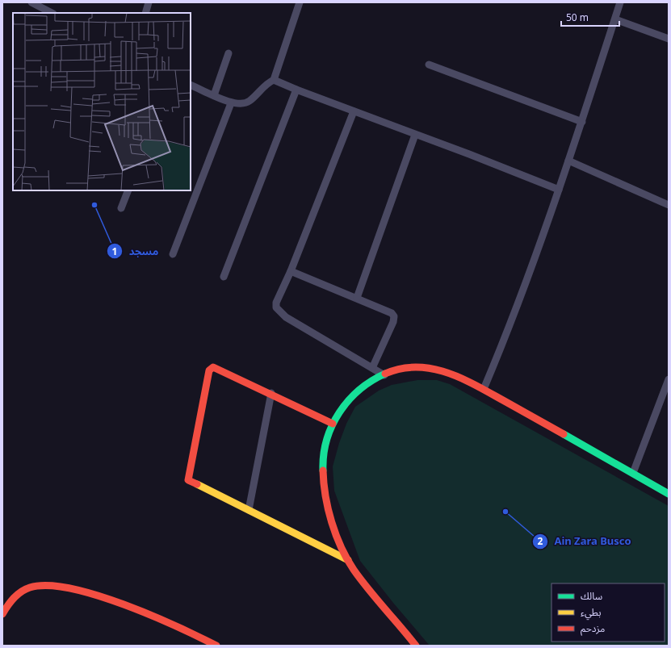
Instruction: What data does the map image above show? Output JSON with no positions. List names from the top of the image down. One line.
{"places":["مسجد","Ain Zara Busco"],"legend":["سالك","بطيء","مزدحم"],"scale_bar":"50 m"}
